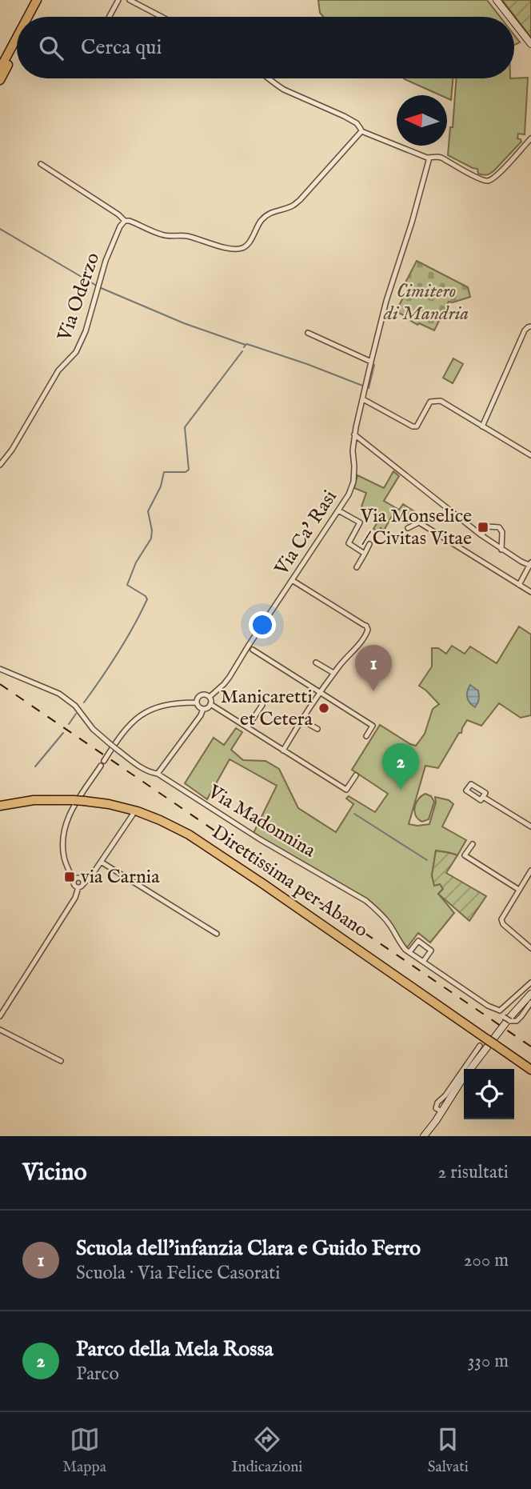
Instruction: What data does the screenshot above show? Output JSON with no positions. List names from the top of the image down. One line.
{"streets":{"highway":["Direttissima per Abano"],"street":["Via Oderzo","Via Ca' Rasi","Via Madonnina"]},"parks":["Cimitero di Mandria"],"places":{"transit":["Via Monselice / Civitas Vitae","via Carnia"],"other":["Manicaretti et Cetera"]},"north":"left","page":{"search":"Cerca qui","pins":["1","2"],"heading":["Vicino","2 risultati"],"list":[{"mark":"1","name":"Scuola dell'infanzia Clara e Guido Ferro","note":"Scuola · Via Felice Casorati","value":"200 m"},{"mark":"2","name":"Parco della Mela Rossa","note":"Parco","value":"330 m"}],"nav":["Mappa","Indicazioni","Salvati"]}}
